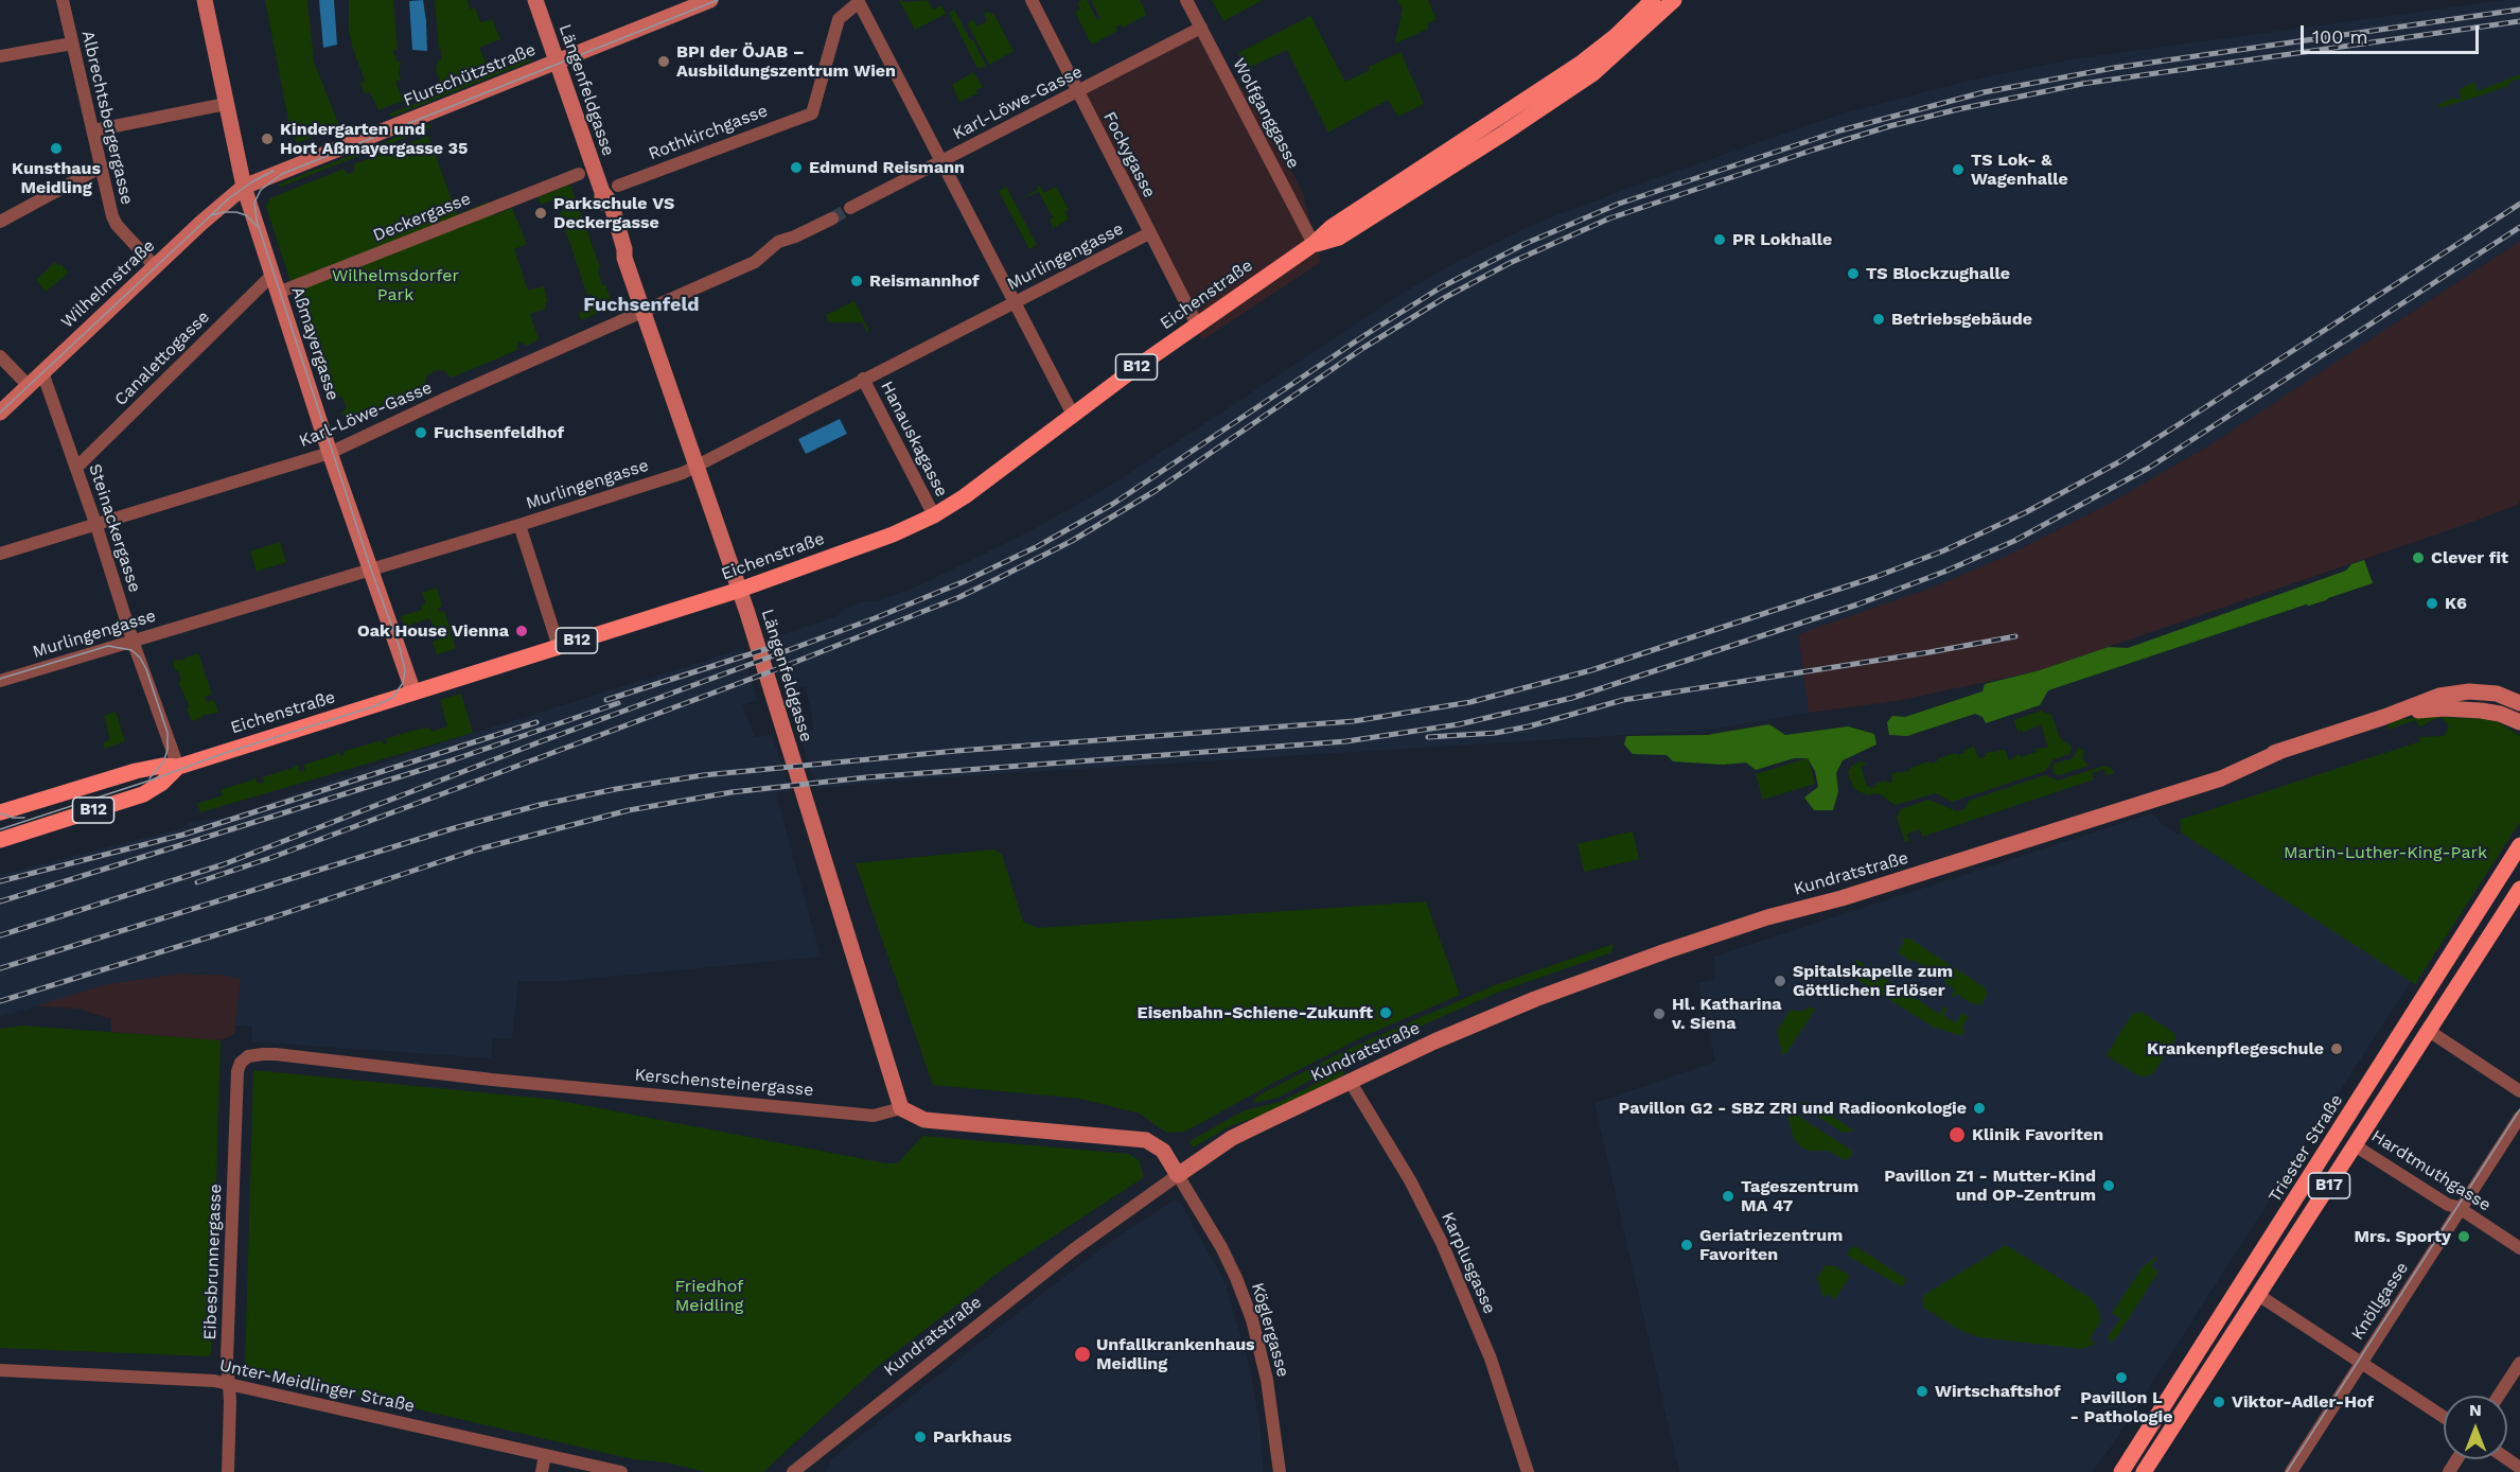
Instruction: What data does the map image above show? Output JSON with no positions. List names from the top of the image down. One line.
{"streets":{"main road":["Eichenstraße","B12","Triester Straße","B17"],"street":["Flurschützstraße","Längenfeldgasse","Karl-Löwe-Gasse","Wolfganggasse","Albrechtsbergergasse","Rothkirchgasse","Fockygasse","Deckergasse","Murlingengasse","Wilhelmstraße","Aßmayergasse","Canalettogasse","Hanauskagasse","Steinackergasse","Kundratstraße","Kerschensteinergasse","Hardtmuthgasse","Eibesbrunnergasse","Karplusgasse","Knöllgasse","Köglergasse","Unter-Meidlinger Straße"]},"crossings":[["Flurschützstraße","Längenfeldgasse"],["Flurschützstraße","Wilhelmstraße"],["Flurschützstraße","Aßmayergasse"],["Längenfeldgasse","Karl-Löwe-Gasse"],["Längenfeldgasse","Murlingengasse"],["Längenfeldgasse","Eichenstraße"],["Längenfeldgasse","Kerschensteinergasse"],["Karl-Löwe-Gasse","Wolfganggasse"],["Karl-Löwe-Gasse","Fockygasse"],["Karl-Löwe-Gasse","Aßmayergasse"],["Karl-Löwe-Gasse","Steinackergasse"],["Wolfganggasse","Eichenstraße"],["Albrechtsbergergasse","Wilhelmstraße"],["Fockygasse","Murlingengasse"],["Fockygasse","Eichenstraße"],["Deckergasse","Aßmayergasse"],["Murlingengasse","Aßmayergasse"],["Murlingengasse","Hanauskagasse"],["Murlingengasse","Steinackergasse"],["Wilhelmstraße","Aßmayergasse"],["Wilhelmstraße","Steinackergasse"],["Eichenstraße","Aßmayergasse"],["Eichenstraße","Hanauskagasse"],["Eichenstraße","Steinackergasse"],["Aßmayergasse","Canalettogasse"],["Canalettogasse","Steinackergasse"],["Kundratstraße","Karplusgasse"],["Kundratstraße","Köglergasse"],["Kerschensteinergasse","Eibesbrunnergasse"],["Hardtmuthgasse","B17"],["Hardtmuthgasse","Knöllgasse"],["Eibesbrunnergasse","Unter-Meidlinger Straße"]],"districts":["Fuchsenfeld"],"parks":["Wilhelmsdorfer Park","Martin-Luther-King-Park","Friedhof Meidling"],"places":["BPI der ÖJAB – Ausbildungszentrum Wien","Kindergarten und Hort Aßmayergasse 35","Kunsthaus Meidling","Edmund Reismann","TS Lok- & Wagenhalle","Parkschule VS Deckergasse","PR Lokhalle","TS Blockzughalle","Reismannhof","Betriebsgebäude","Fuchsenfeldhof","Clever fit","K6","Oak House Vienna","Spitalskapelle zum Göttlichen Erlöser","Eisenbahn-Schiene-Zukunft","Hl. Katharina v. Siena","Krankenpflegeschule","Pavillon G2 - SBZ ZRI und Radioonkologie","Klinik Favoriten","Pavillon Z1 - Mutter-Kind und OP-Zentrum","Tageszentrum MA 47","Mrs. Sporty","Geriatriezentrum Favoriten","Unfallkrankenhaus Meidling","Pavillon L - Pathologie","Wirtschaftshof","Viktor-Adler-Hof","Parkhaus"],"scale_bar":"100 m","north":"top"}
